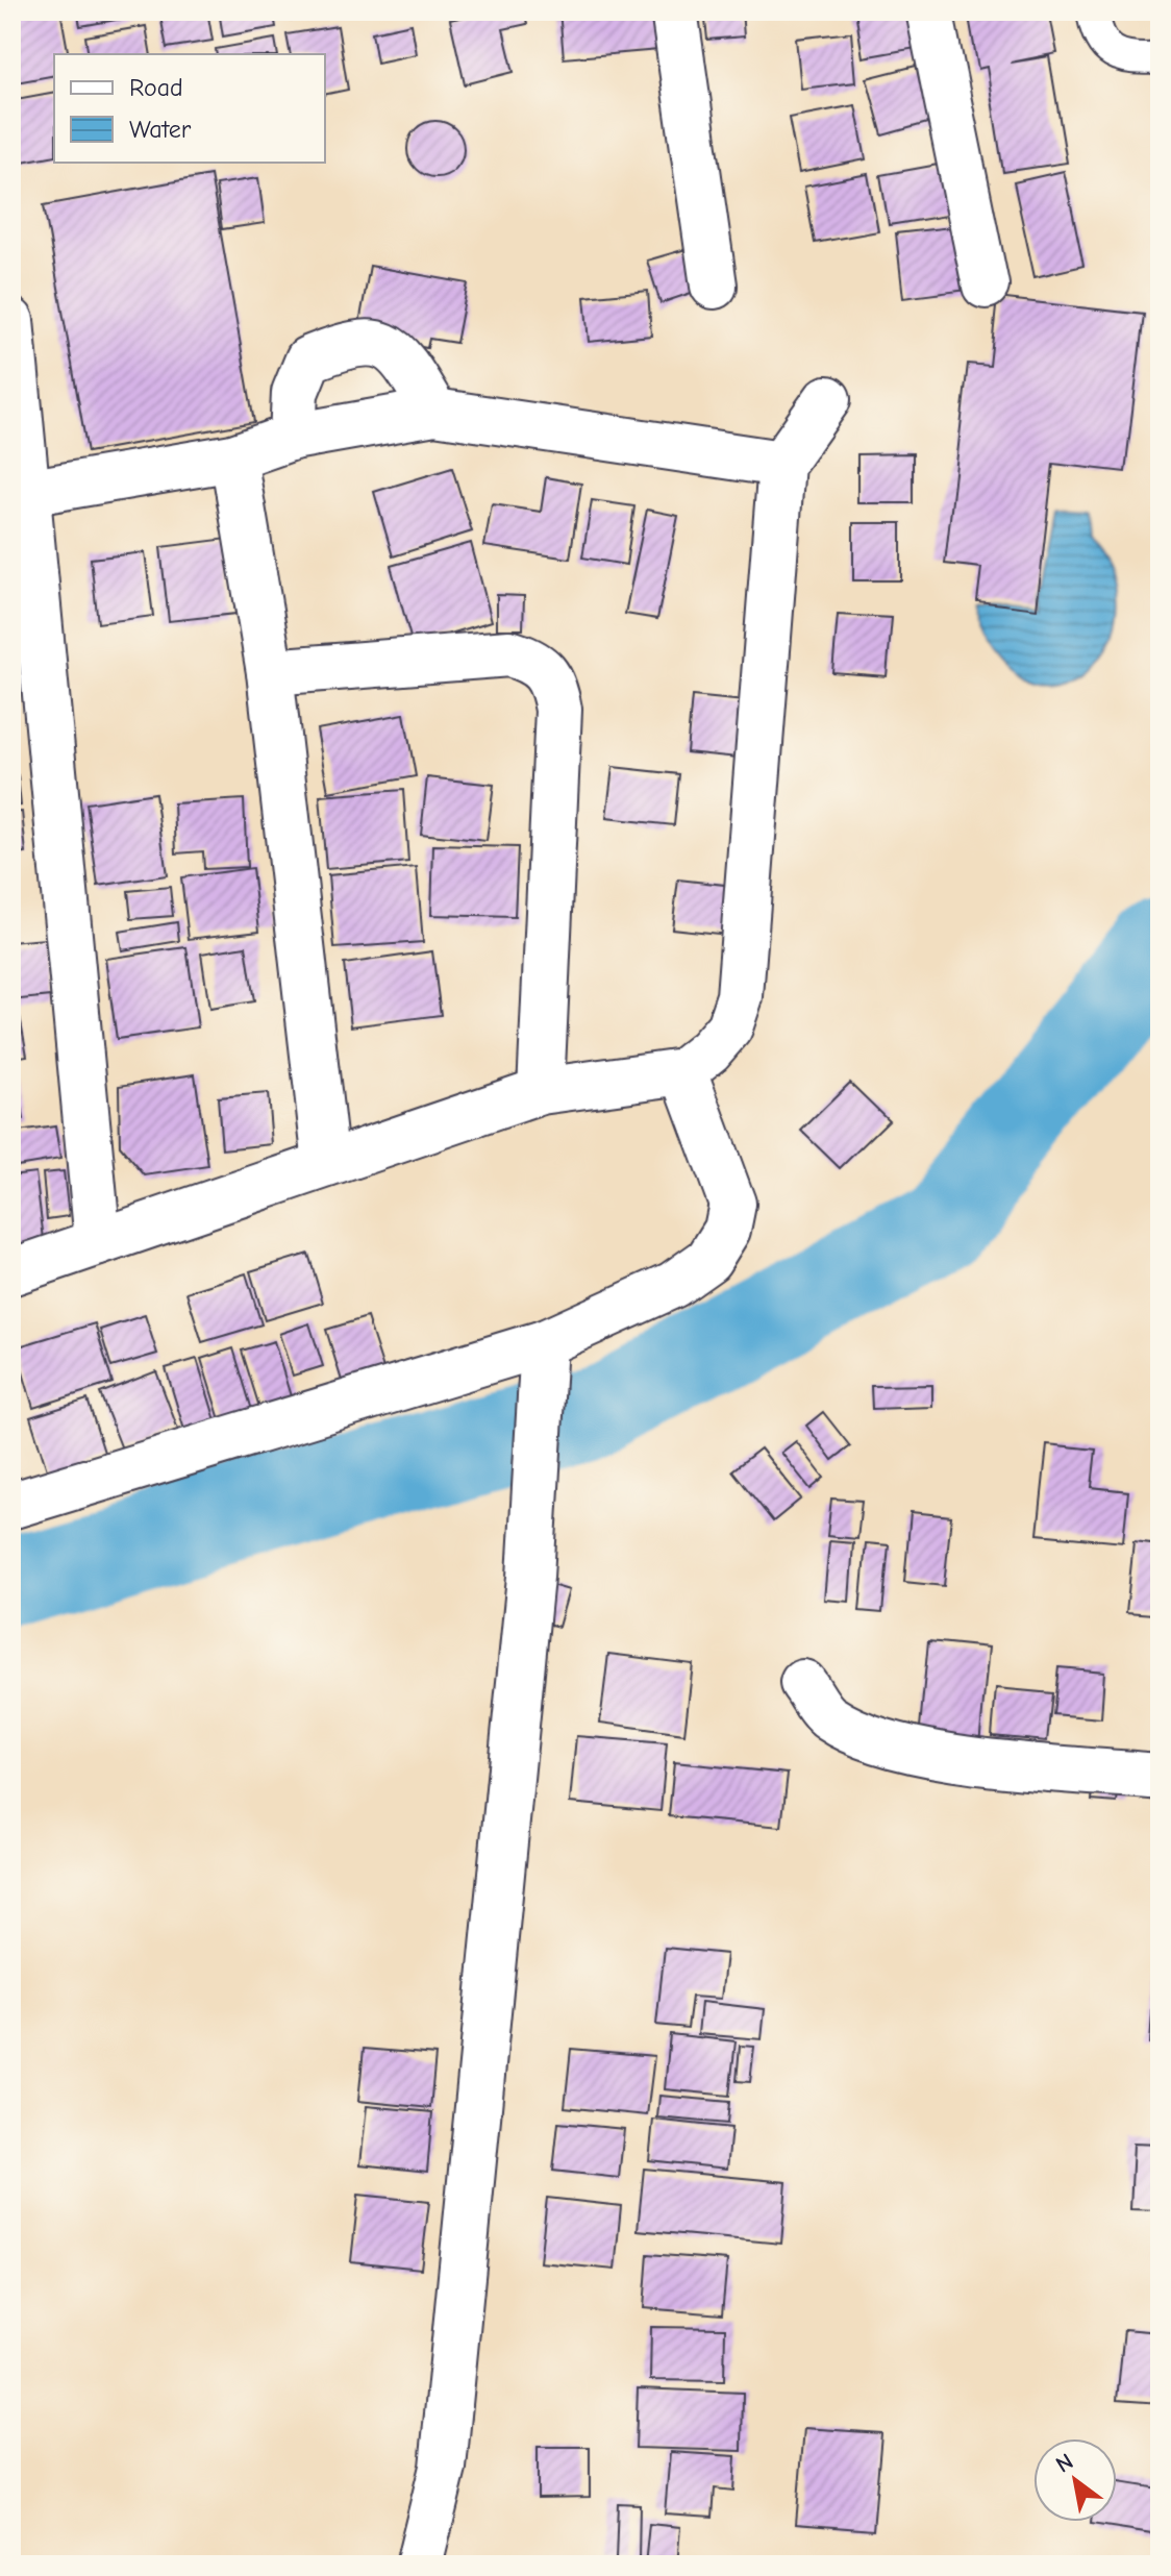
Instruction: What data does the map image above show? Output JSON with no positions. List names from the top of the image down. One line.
{"legend":["Road","Water"],"north":"top left"}
